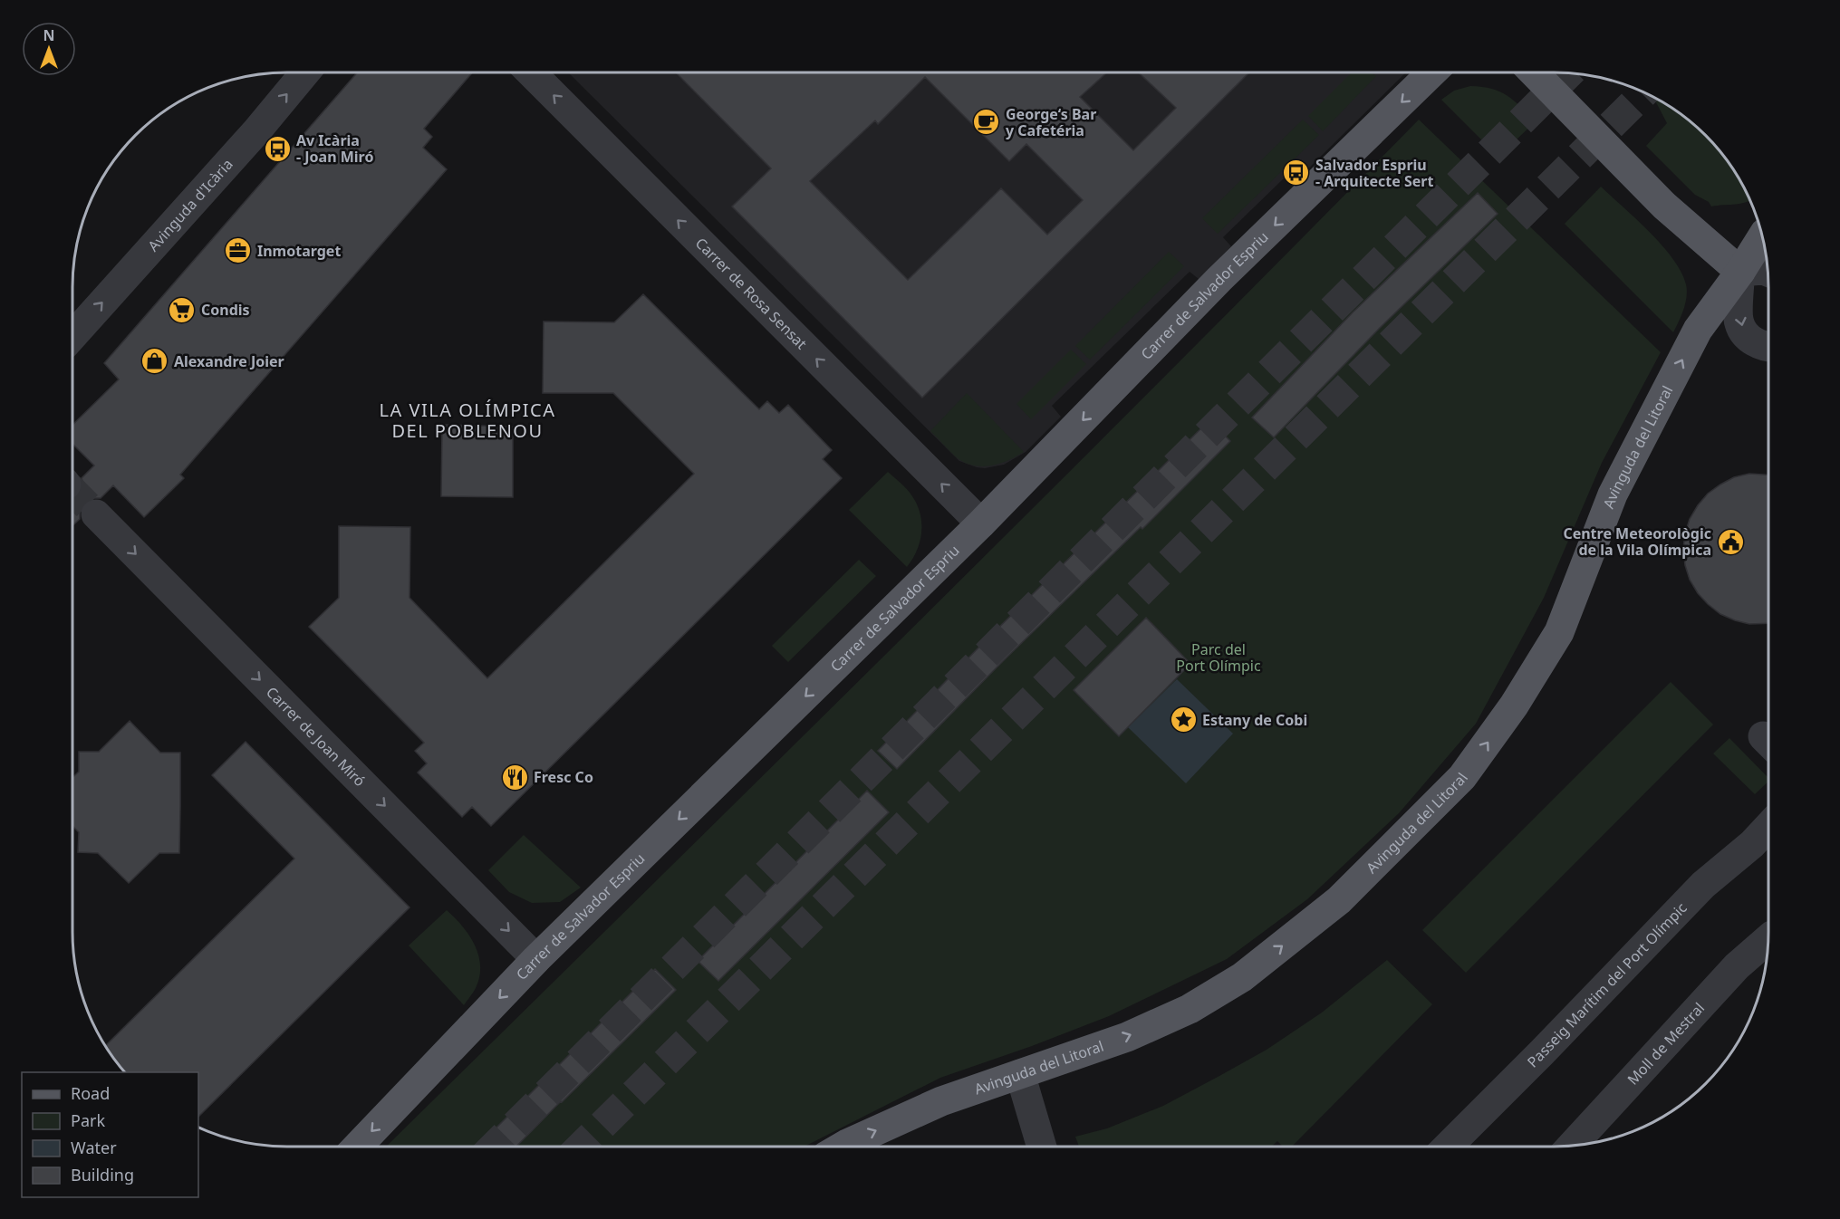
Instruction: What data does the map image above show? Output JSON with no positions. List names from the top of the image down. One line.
{"streets":{"main road":["Carrer de Salvador Espriu","Avinguda del Litoral"],"street":["Avinguda d'Icària","Carrer de Rosa Sensat","Carrer de Joan Miró","Passeig Marítim del Port Olímpic","Moll de Mestral"]},"crossings":[["Carrer de Rosa Sensat","Carrer de Salvador Espriu"],["Carrer de Salvador Espriu","Carrer de Joan Miró"]],"one_way":["Avinguda d'Icària","Carrer de Rosa Sensat","Carrer de Salvador Espriu","Avinguda del Litoral","Carrer de Joan Miró"],"districts":["LA VILA OLÍMPICA DEL POBLENOU"],"parks":["Parc del Port Olímpic"],"places":{"cafe":["George‘s Bar y Cafetéria"],"bus stop":["Av Icària - Joan Miró","Salvador Espriu - Arquitecte Sert"],"office":["Inmotarget"],"supermarket":["Condis"],"shop":["Alexandre Joier"],"public building":["Centre Meteorològic de la Vila Olímpica"],"place":["Estany de Cobi"],"restaurant":["Fresc Co"]},"legend":["Road","Park","Water","Building"],"north":"top"}
